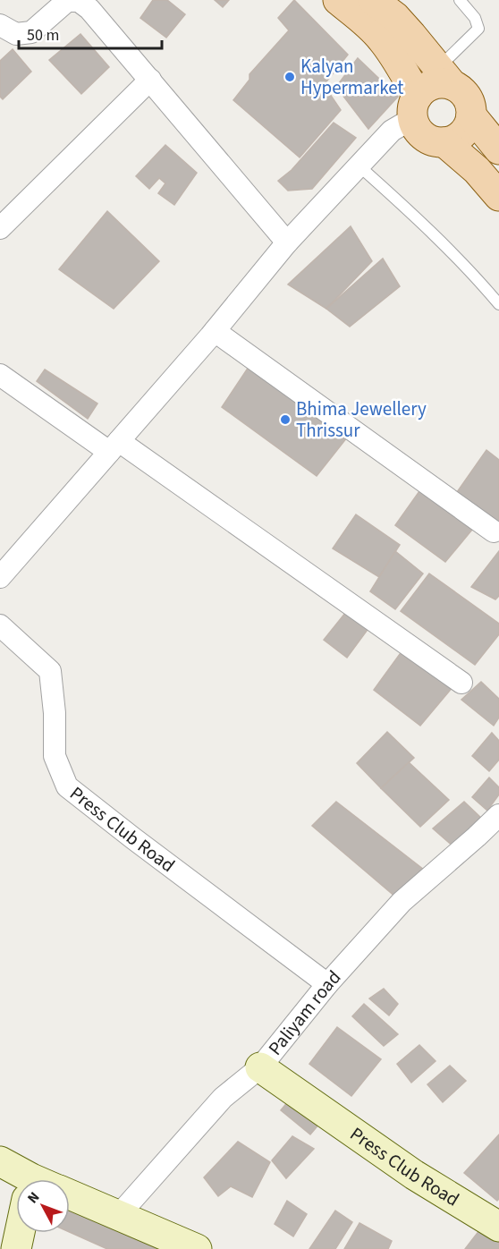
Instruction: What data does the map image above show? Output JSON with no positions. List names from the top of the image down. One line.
{"streets":{"street":["Press Club Road","Paliyam road"]},"crossings":[["Press Club Road","Paliyam road"]],"places":["Kalyan Hypermarket","Bhima Jewellery Thrissur"],"scale_bar":"50 m","north":"top left"}
